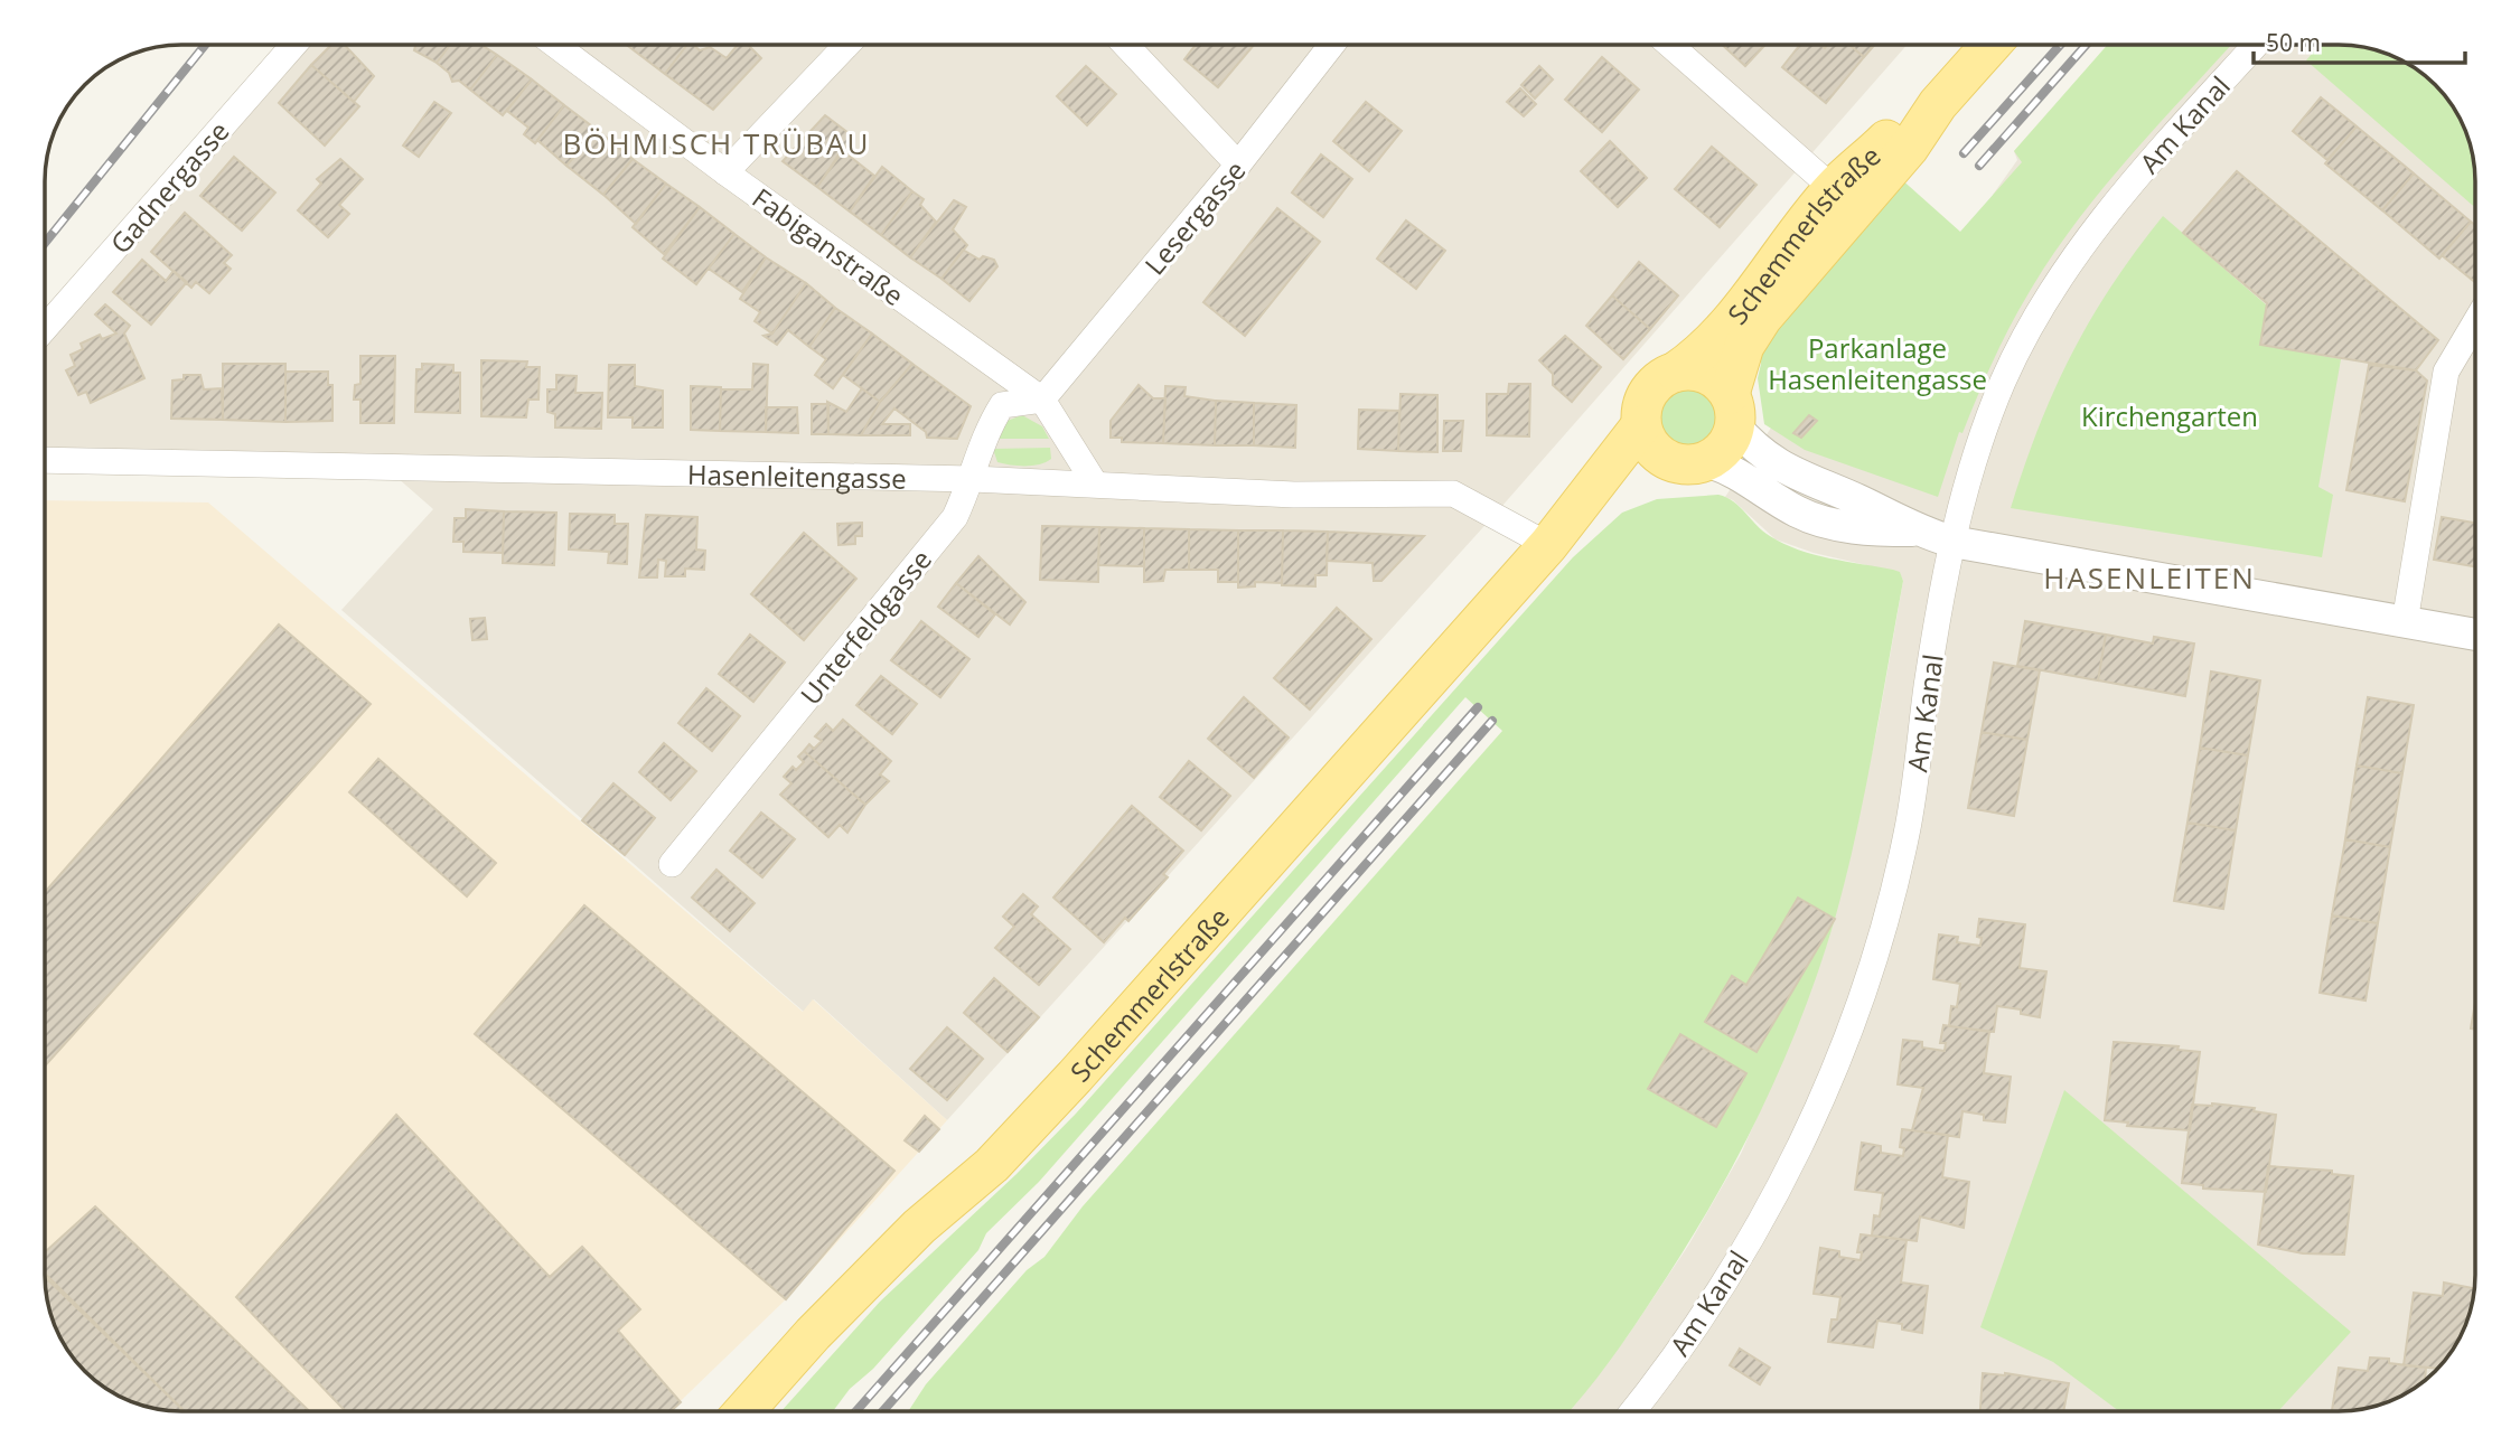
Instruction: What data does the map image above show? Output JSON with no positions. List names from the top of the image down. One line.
{"streets":{"main road":["Schemmerlstraße"],"street":["Am Kanal","Gadnergasse","Lesergasse","Fabiganstraße","Hasenleitengasse","Unterfeldgasse"]},"crossings":[["Lesergasse","Fabiganstraße"],["Lesergasse","Unterfeldgasse"],["Schemmerlstraße","Hasenleitengasse"],["Fabiganstraße","Hasenleitengasse"],["Fabiganstraße","Unterfeldgasse"],["Hasenleitengasse","Unterfeldgasse"]],"districts":["BÖHMISCH TRÜBAU","HASENLEITEN"],"parks":["Parkanlage Hasenleitengasse","Kirchengarten"],"scale_bar":"50 m"}
